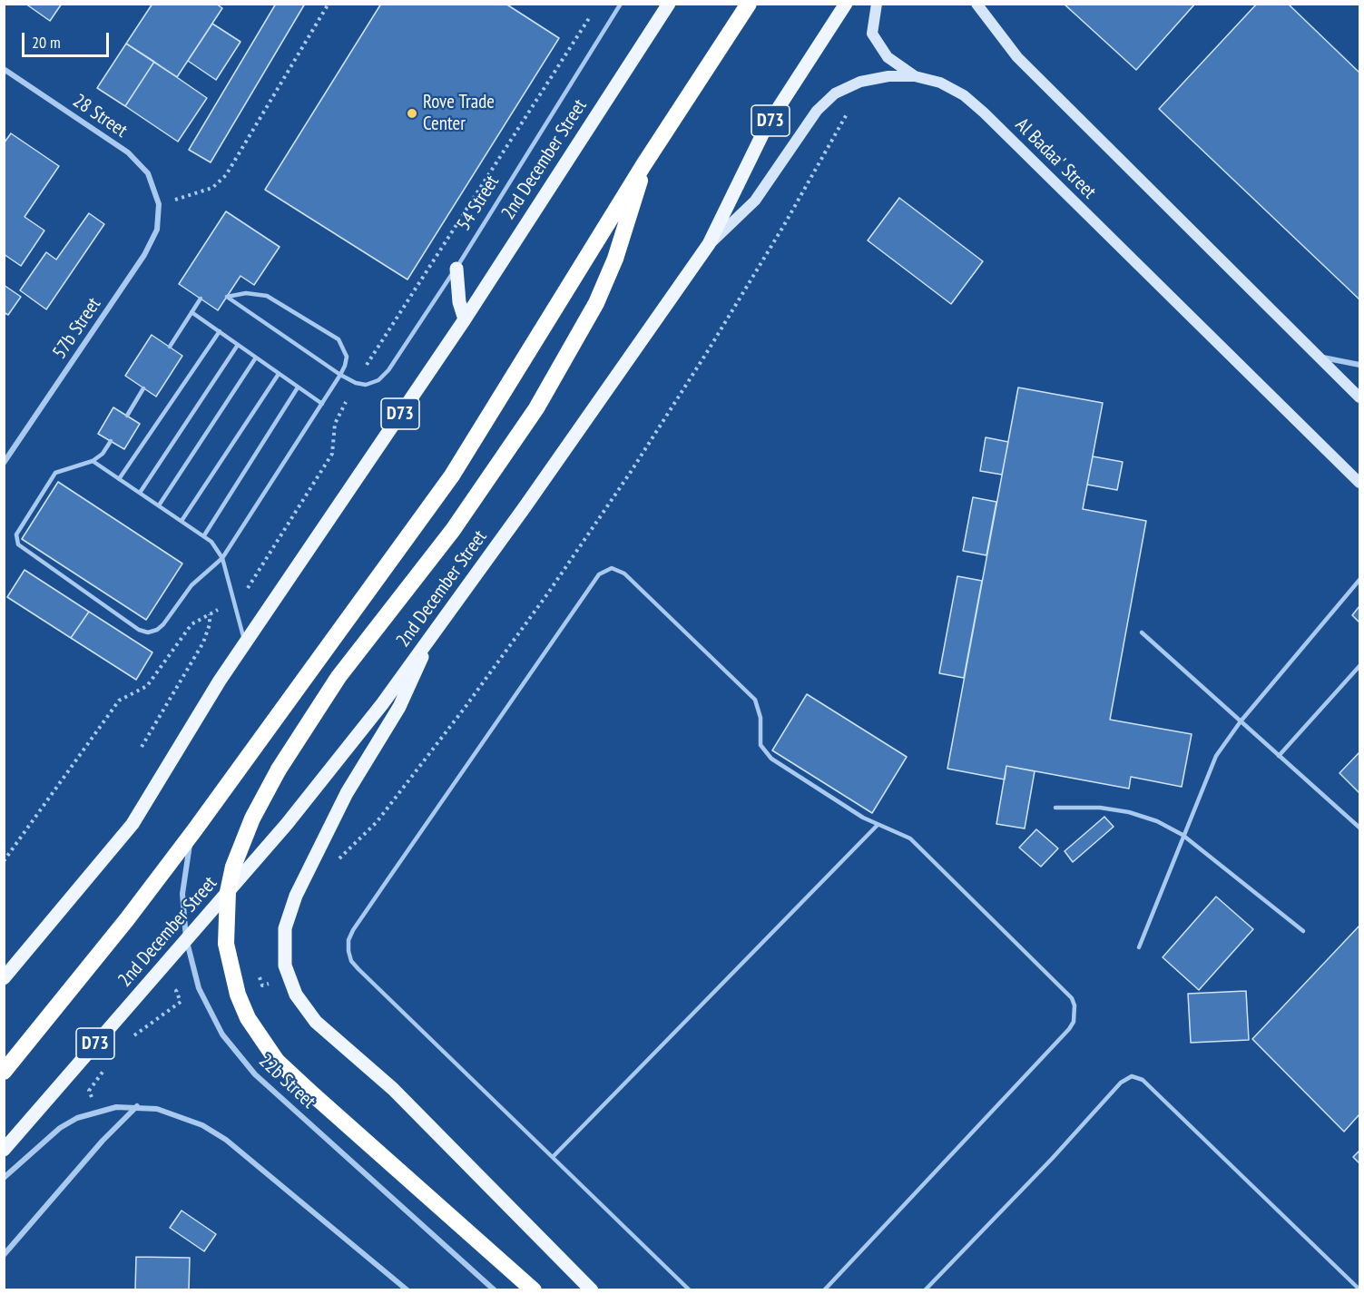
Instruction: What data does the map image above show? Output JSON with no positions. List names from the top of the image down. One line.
{"streets":{"main road":["D73","Al Badaa' Street","2nd December Street"],"street":["28 Street","57b Street","22b Street"],"lane":["54 Street"]},"crossings":[["28 Street","57b Street"],["Al Badaa' Street","2nd December Street"],["2nd December Street","22b Street"]],"places":["Rove Trade Center"],"scale_bar":"20 m"}
